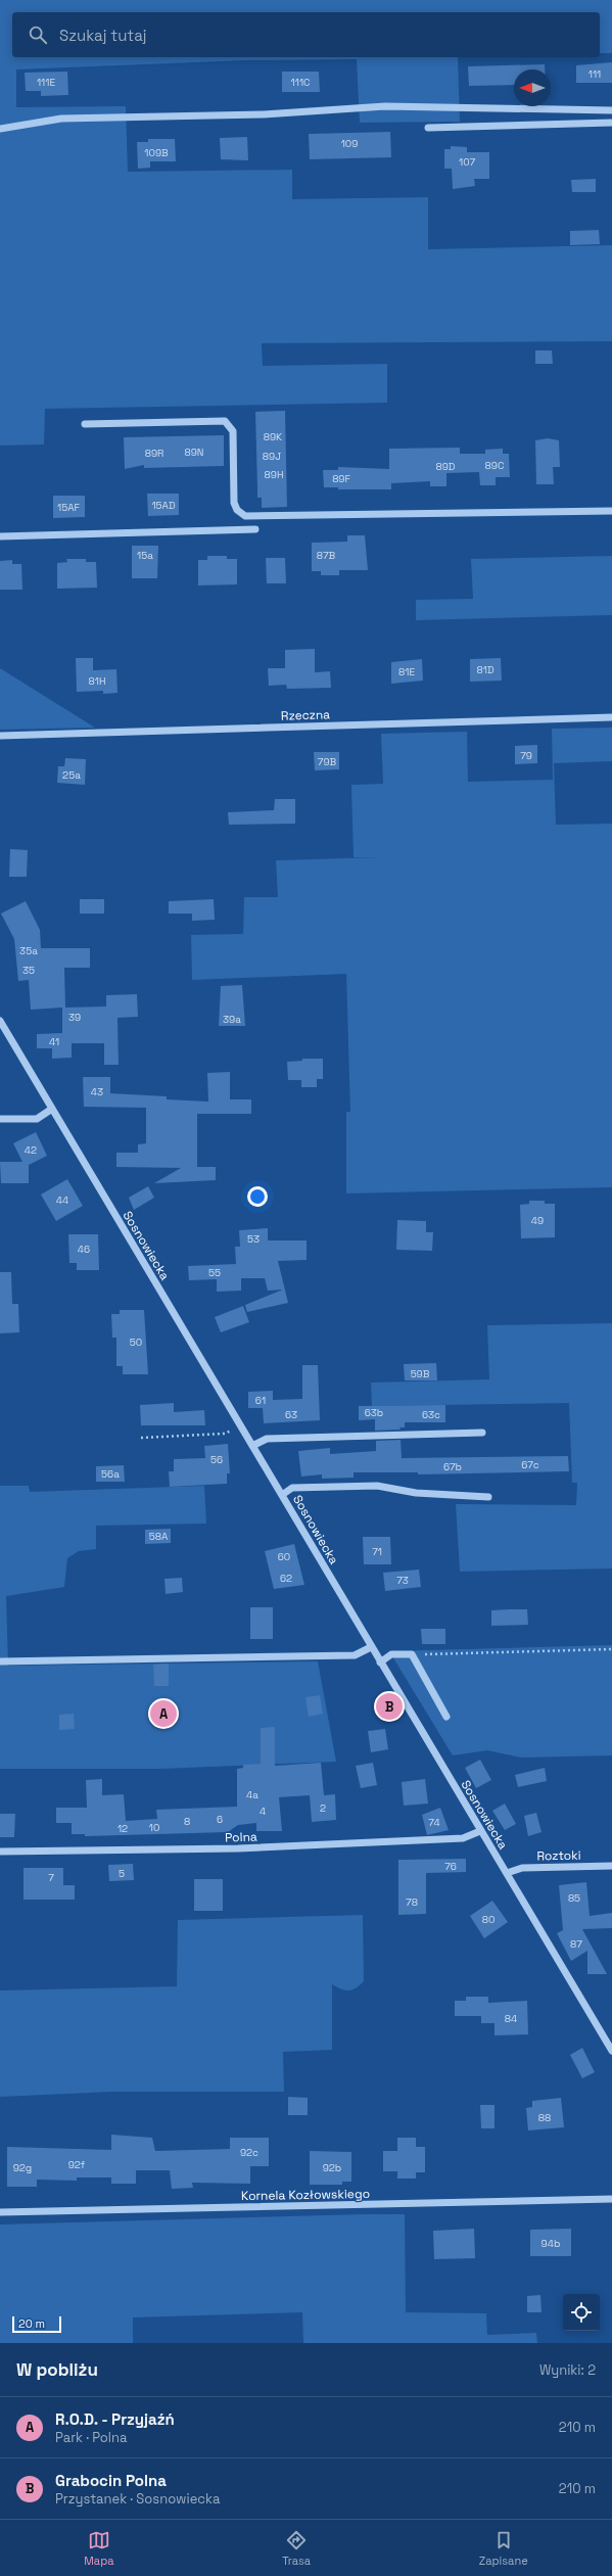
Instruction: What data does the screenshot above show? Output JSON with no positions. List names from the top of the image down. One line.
{"streets":{"street":["Rzeczna","Sosnowiecka","Polna","Roztoki","Kornela Kozłowskiego"]},"crossings":[["Sosnowiecka","Polna"],["Sosnowiecka","Roztoki"]],"house_numbers":["111","111E","111C","109","109B","107","89K","89N","89R","89J","89C","89D","89H","89F","15AD","15AF","15a","87B","81D","81E","81H","79","79B","25a","35a","35","39","39a","41","43","42","44","49","53","46","55","50","59B","61","63b","63","63c","56","67c","67b","56a","58A","71","60","62","73","4a","2","4","6","8","74","10","12","76","5","7","85","78","80","87","84","88","92c","92f","92g","92b","94b"],"scale_bar":"20 m","north":"left","page":{"search":"Szukaj tutaj","pins":["B","A"],"scale":"20 m","heading":["W pobliżu","Wyniki: 2"],"list":[{"mark":"A","name":"R.O.D. - Przyjaźń","note":"Park · Polna","value":"210 m"},{"mark":"B","name":"Grabocin Polna","note":"Przystanek · Sosnowiecka","value":"210 m"}],"nav":["Mapa","Trasa","Zapisane"]}}
